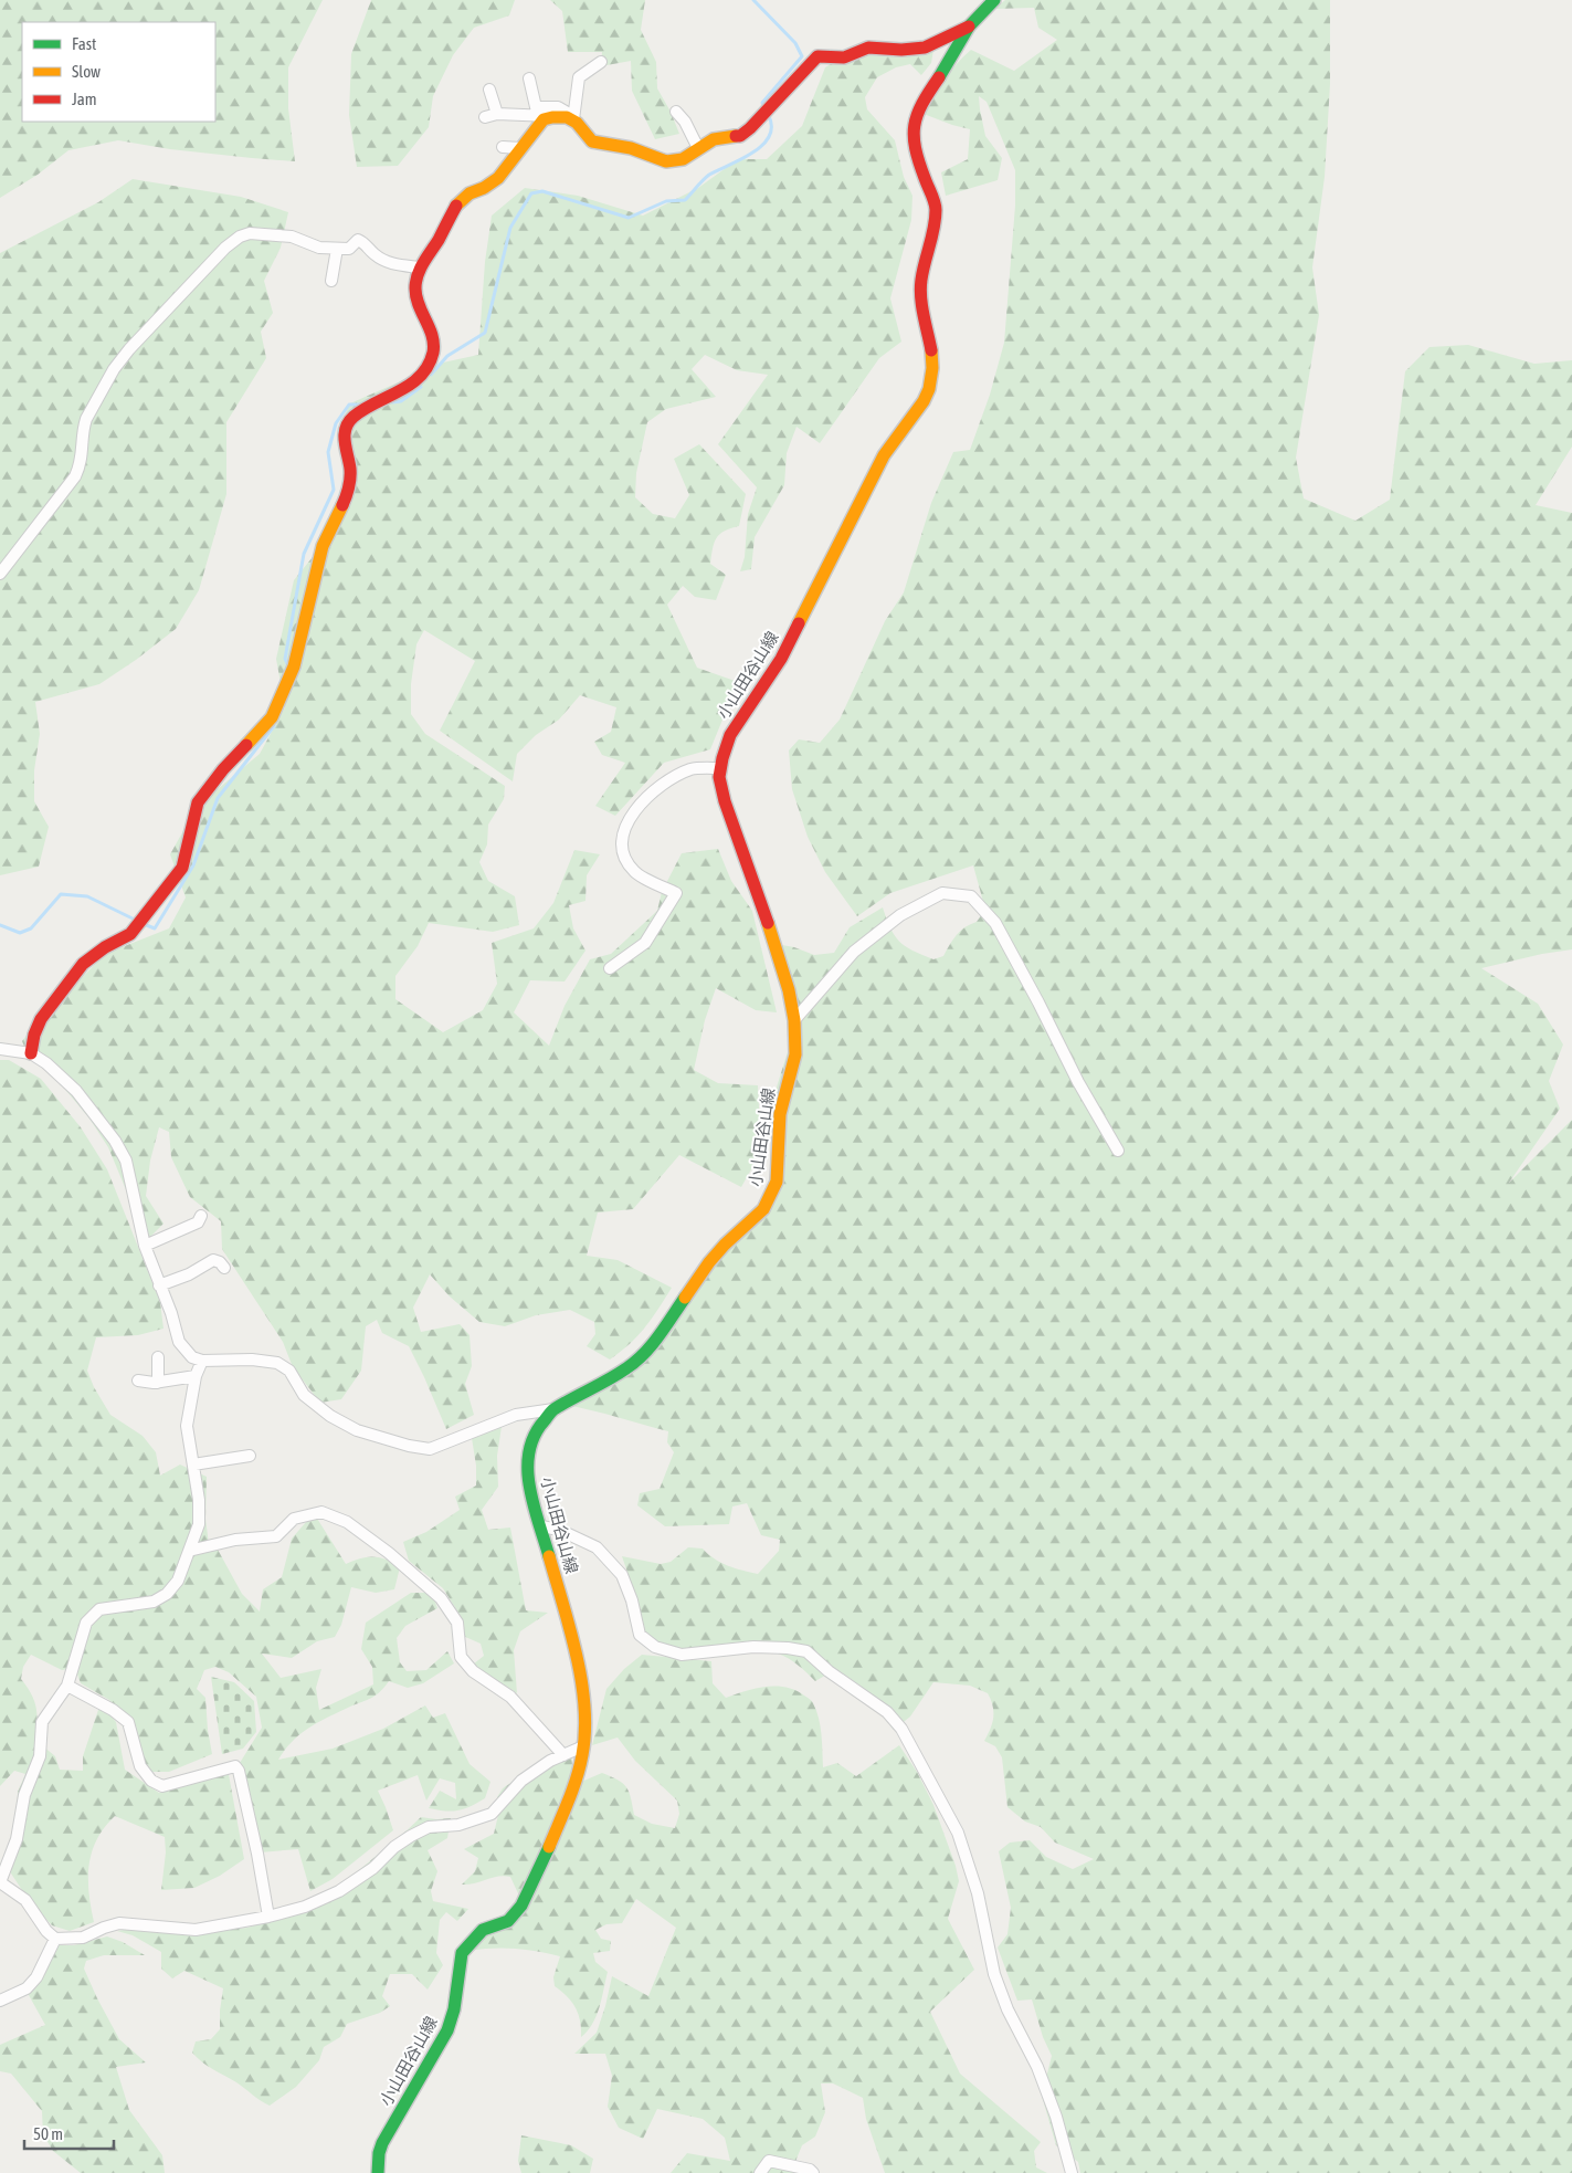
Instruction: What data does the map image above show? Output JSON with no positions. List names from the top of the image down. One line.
{"streets":{"main road":["小山田谷山線"]},"legend":["Fast","Slow","Jam"],"scale_bar":"50 m"}
